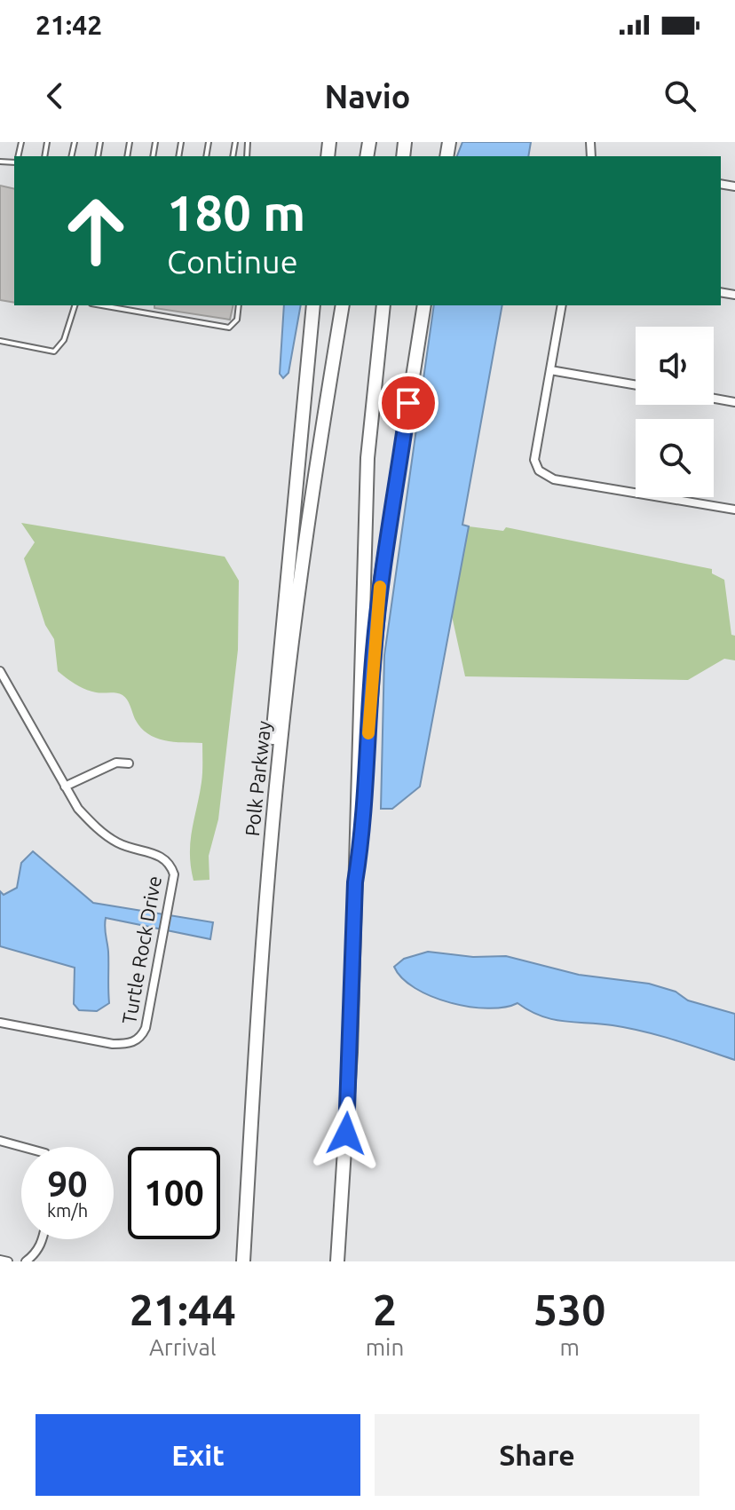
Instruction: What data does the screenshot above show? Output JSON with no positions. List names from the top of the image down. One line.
{"streets":{"highway":["Polk Parkway"],"street":["Turtle Rock Drive"]},"page":{"status":"21:42","header":"Navio","turn":["180 m","Continue"],"speed":"90 km/h","limit":"100","eta":["21:44","Arrival","2","min","530","m"],"buttons":["Exit","Share"]}}
